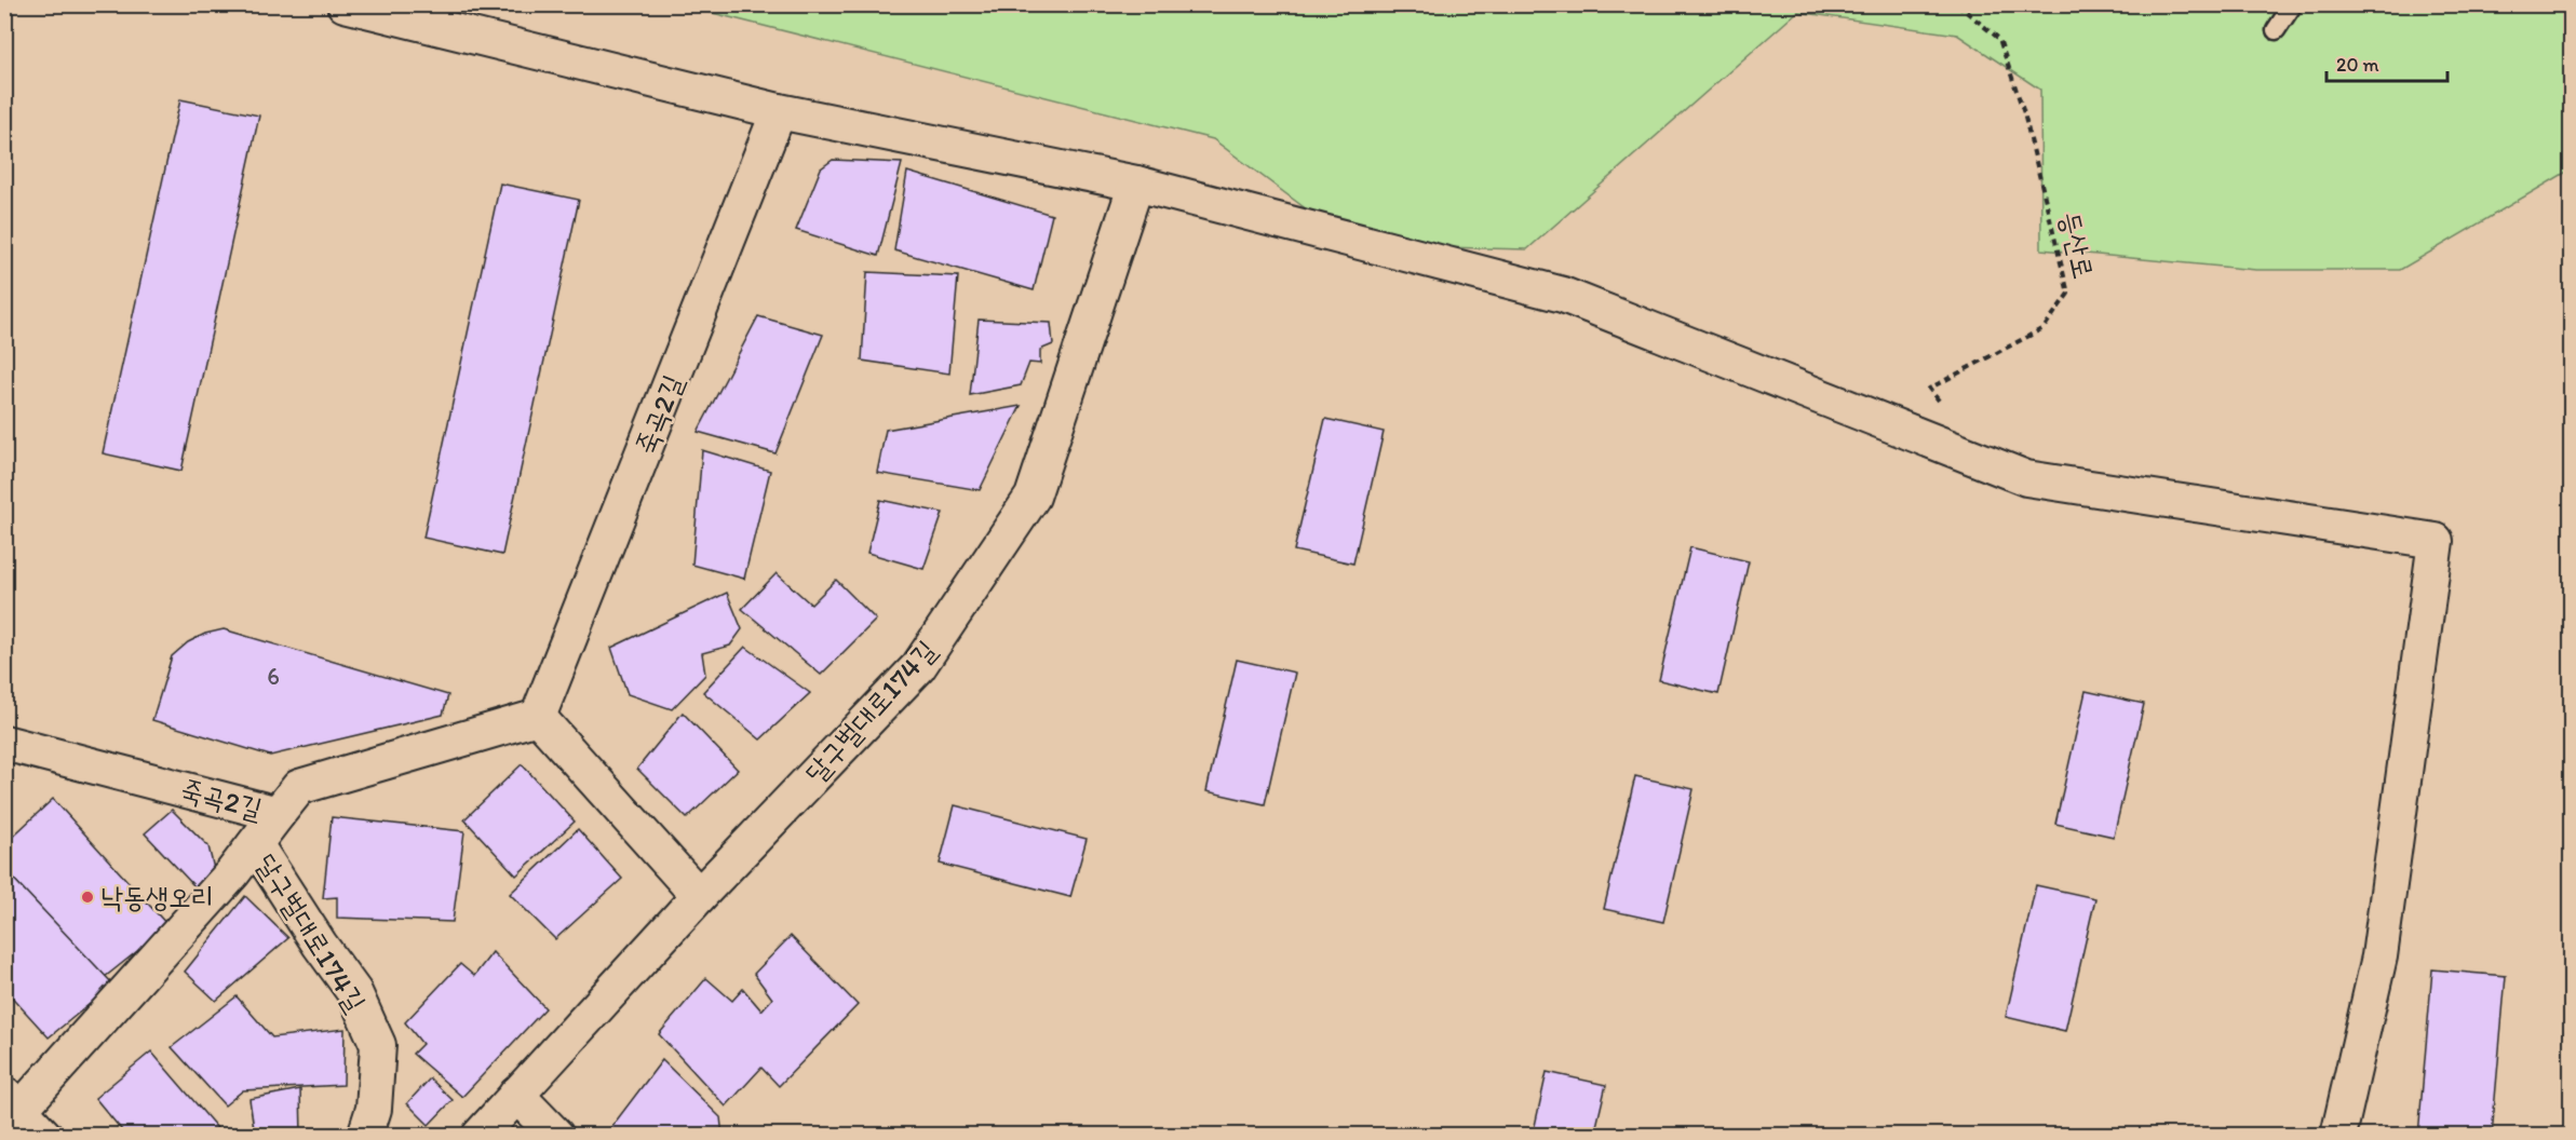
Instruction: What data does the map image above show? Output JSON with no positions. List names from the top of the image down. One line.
{"streets":{"street":["죽곡2길","달구벌대로174길"],"path":["등산로"]},"places":["낙동생오리"],"house_numbers":["6"],"scale_bar":"20 m"}
